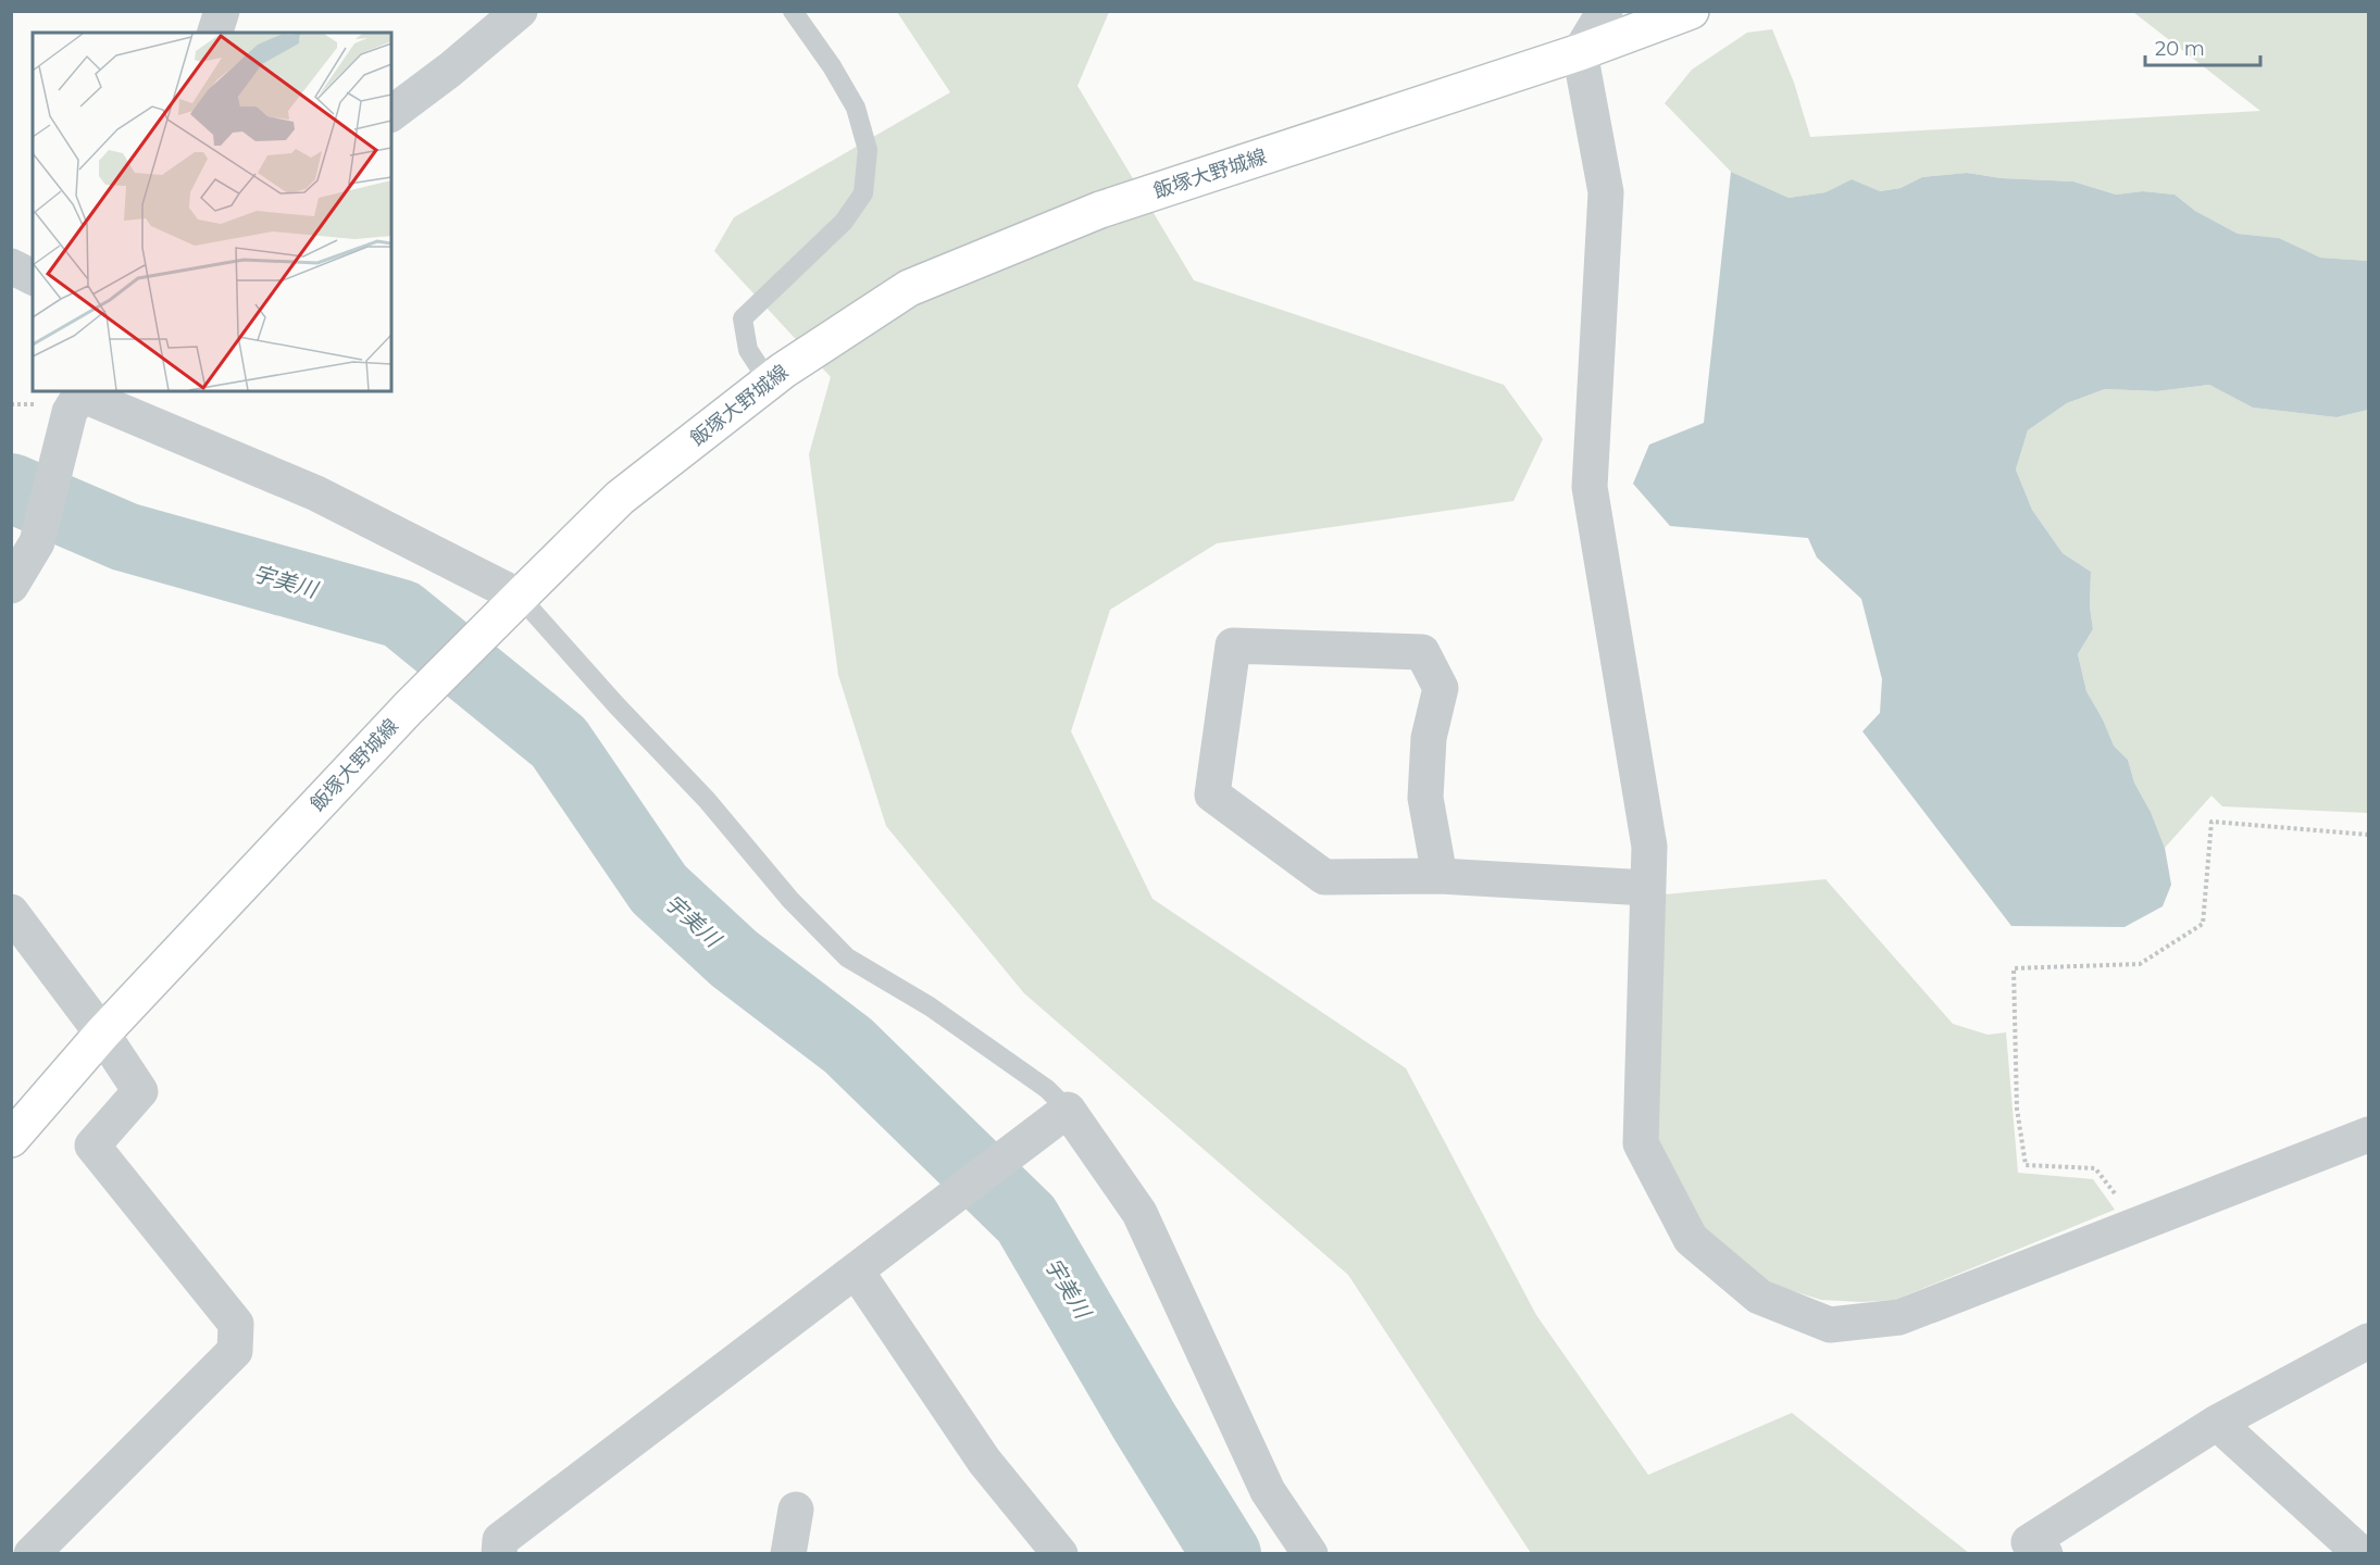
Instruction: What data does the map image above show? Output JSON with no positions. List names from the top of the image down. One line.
{"streets":{"main road":["飯塚大野城線"]},"water":["宇美川"],"scale_bar":"20 m"}
